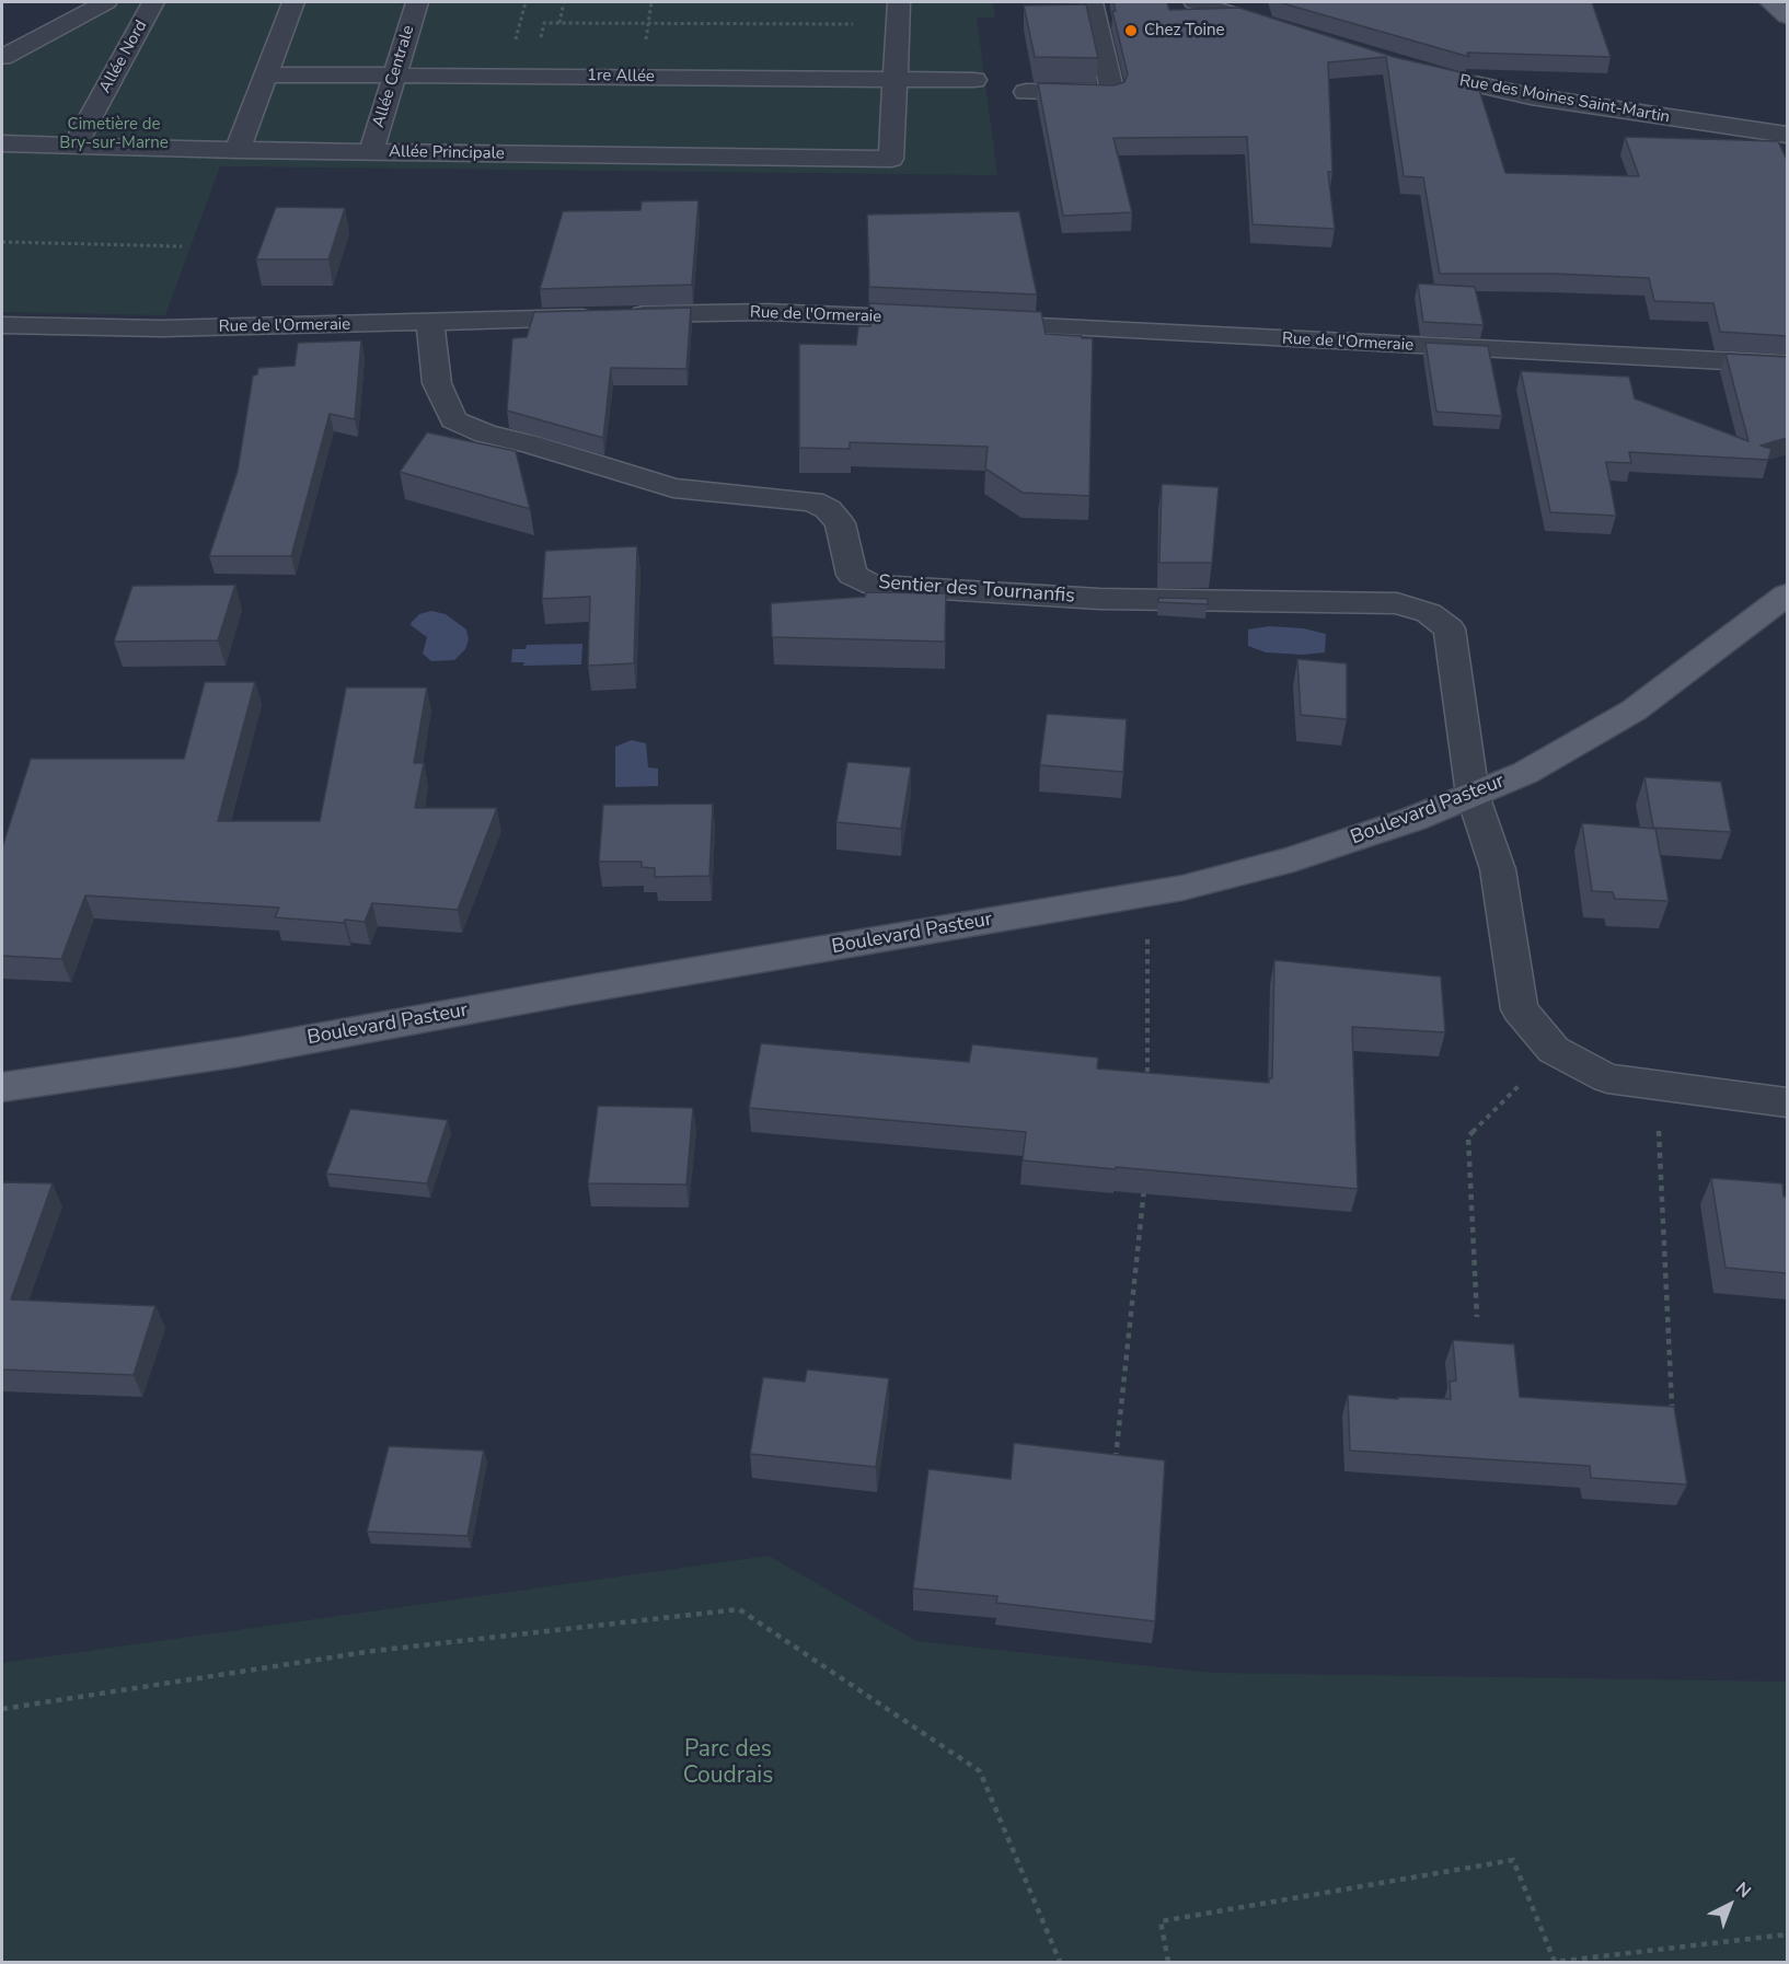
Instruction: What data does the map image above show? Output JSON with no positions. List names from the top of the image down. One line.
{"streets":{"main road":["Boulevard Pasteur"],"street":["Allée Nord","Allée Centrale","1re Allée","Rue des Moines Saint-Martin","Allée Principale","Rue de l'Ormeraie","Sentier des Tournanfis"]},"crossings":[["Allée Nord","Allée Principale"],["Allée Centrale","1re Allée"],["Allée Centrale","Allée Principale"],["1re Allée","Allée Principale"],["Rue de l'Ormeraie","Sentier des Tournanfis"],["Sentier des Tournanfis","Boulevard Pasteur"]],"parks":["Cimetière de Bry-sur-Marne","Parc des Coudrais"],"places":["Chez Toine"],"north":"top right"}
